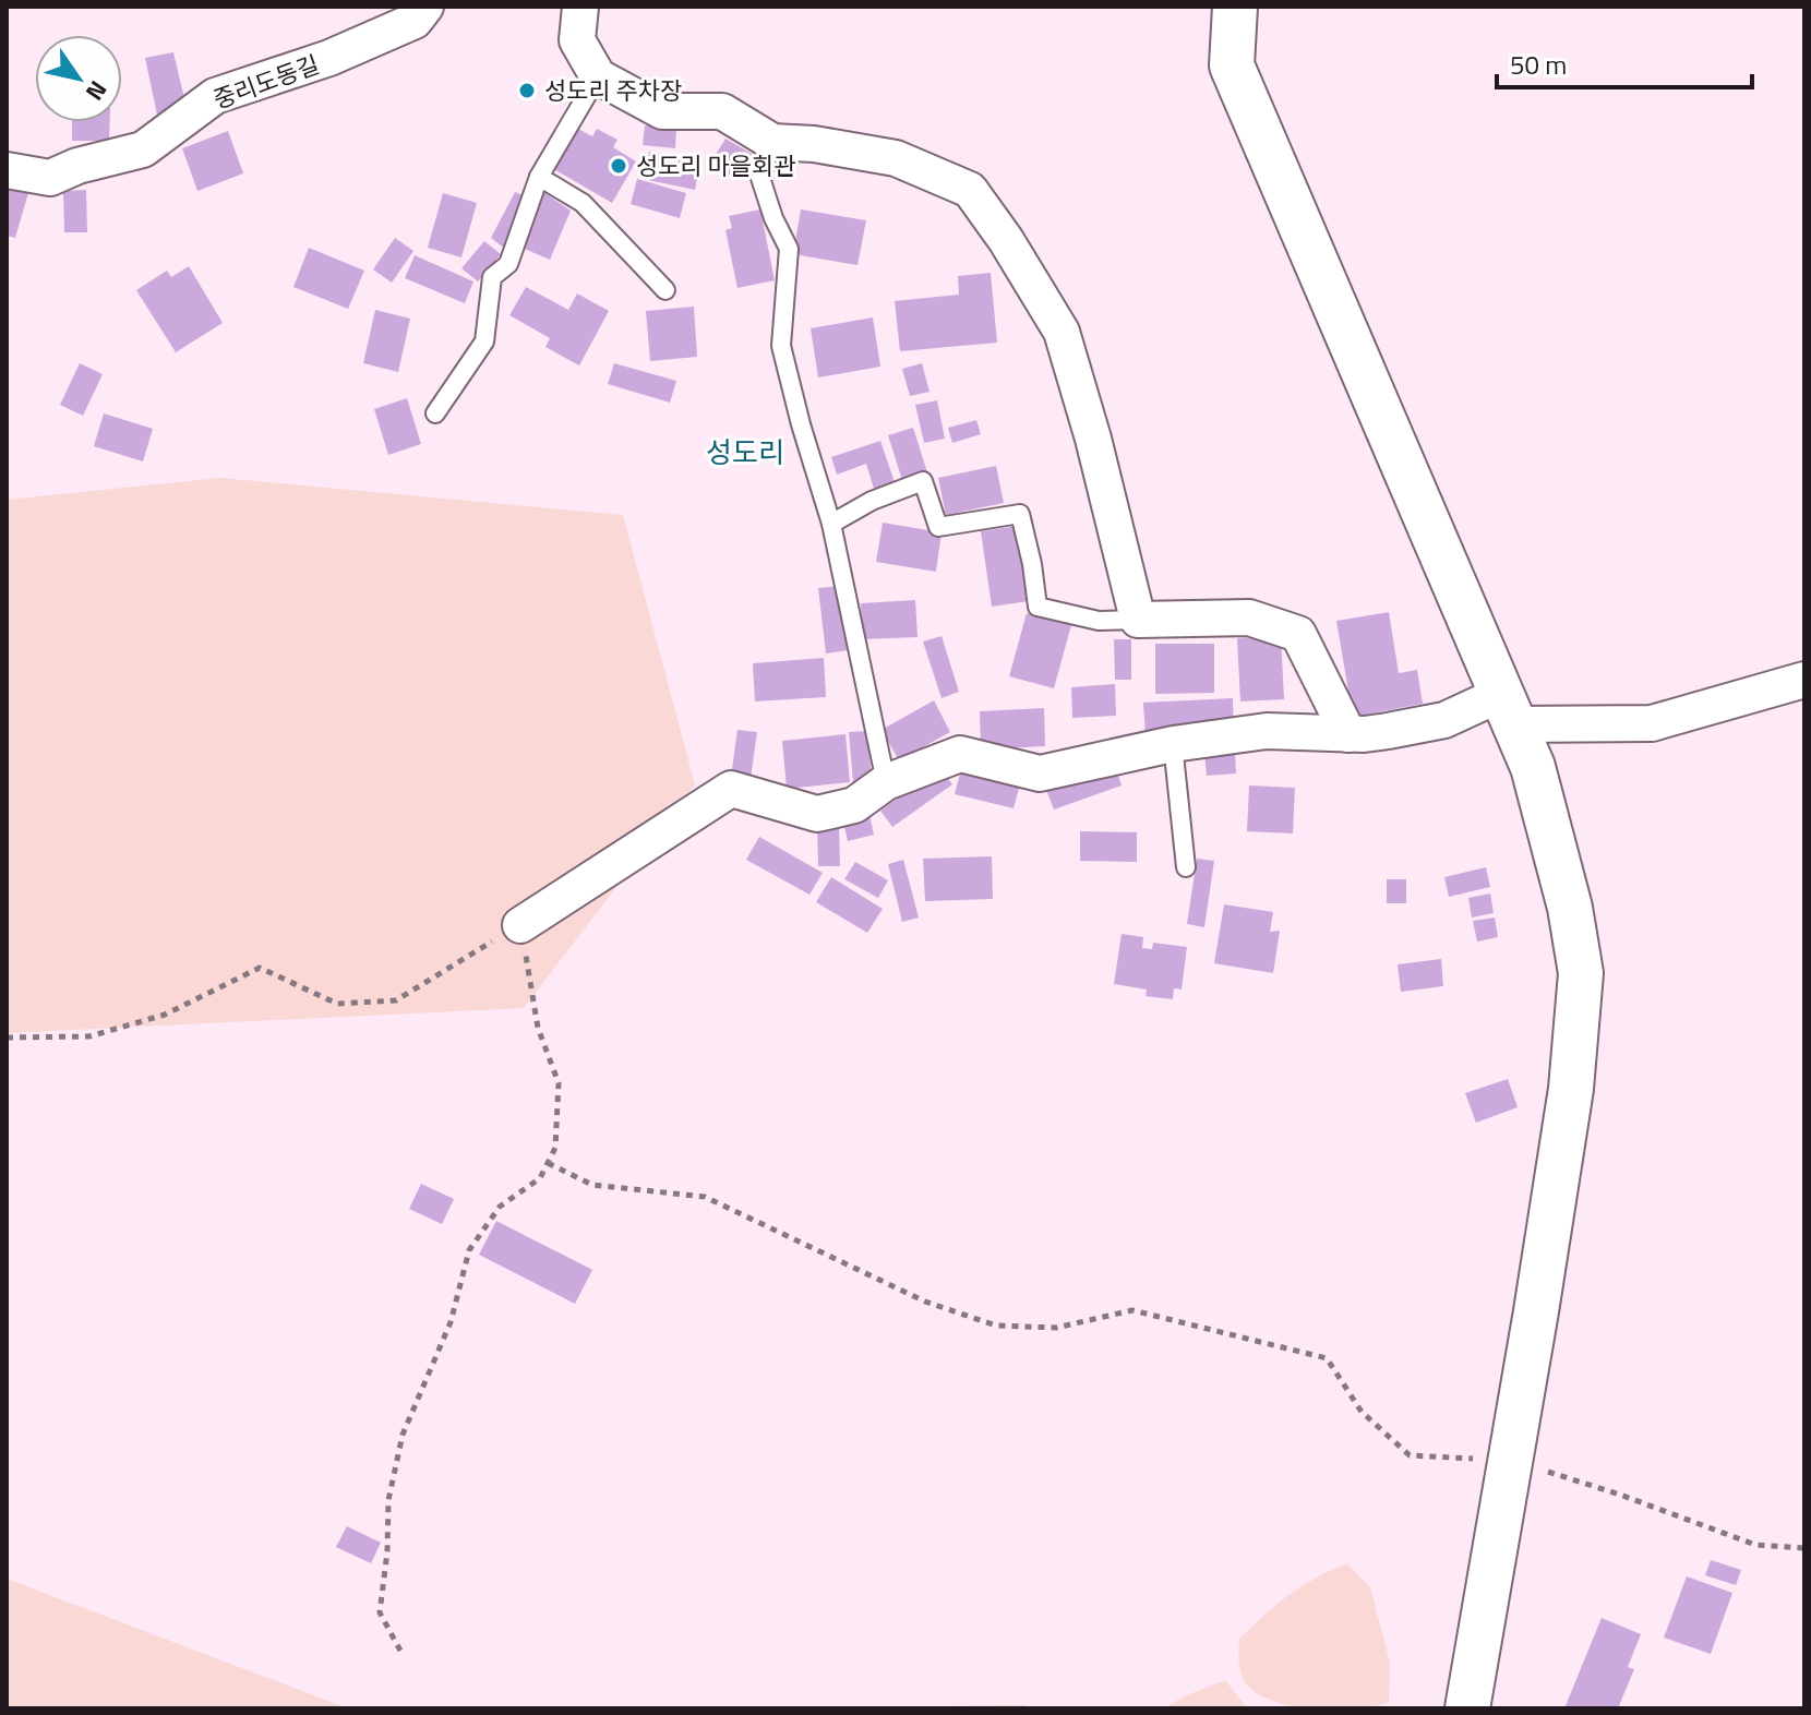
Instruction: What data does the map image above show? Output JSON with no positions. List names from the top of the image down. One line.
{"streets":{"street":["중리도동길"]},"districts":["성도리"],"places":["성도리 주차장","성도리 마을회관"],"scale_bar":"50 m","north":"bottom right"}
